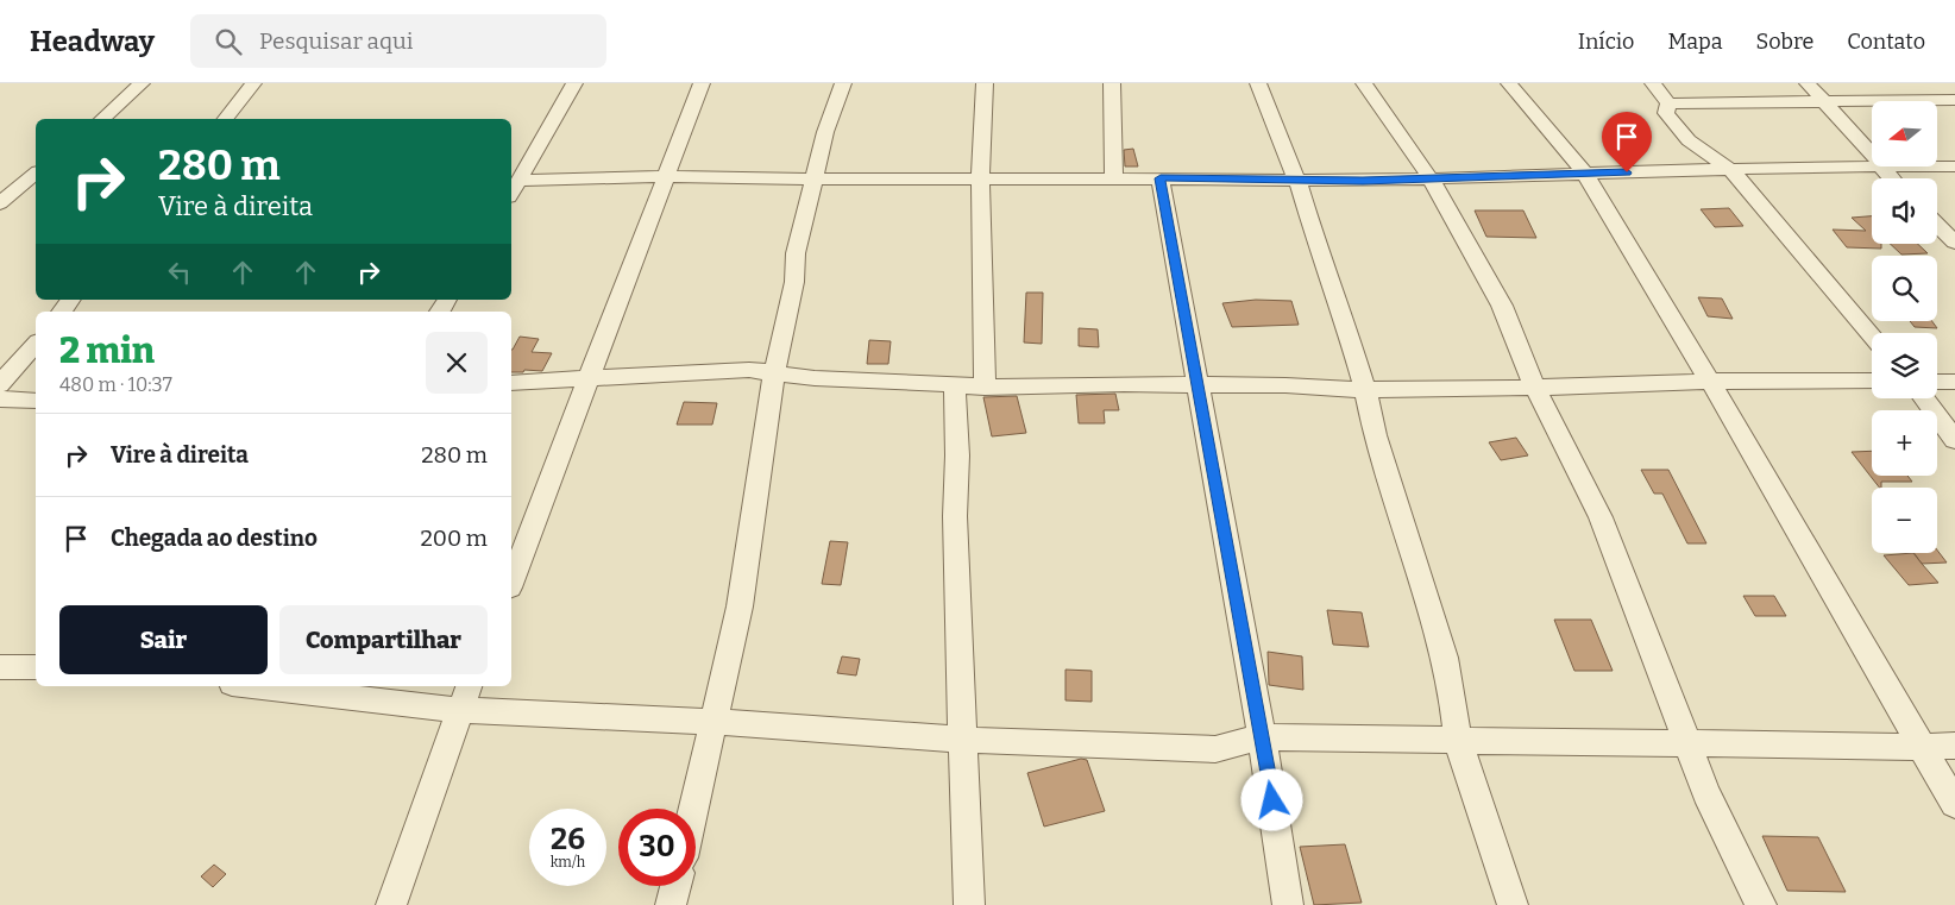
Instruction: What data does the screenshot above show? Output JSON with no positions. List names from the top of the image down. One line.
{"north":"left","page":{"header":"Headway","search":"Pesquisar aqui","nav":["Início","Mapa","Sobre","Contato"],"map_buttons":["+","−"],"turn":["280 m","Vire à direita"],"heading":["2 min","480 m · 10:37"],"list":[{"name":"Vire à direita","value":"280 m"},{"name":"Chegada ao destino","value":"200 m"}],"buttons":["Sair","Compartilhar"],"speed":"26 km/h","limit":"30"}}
